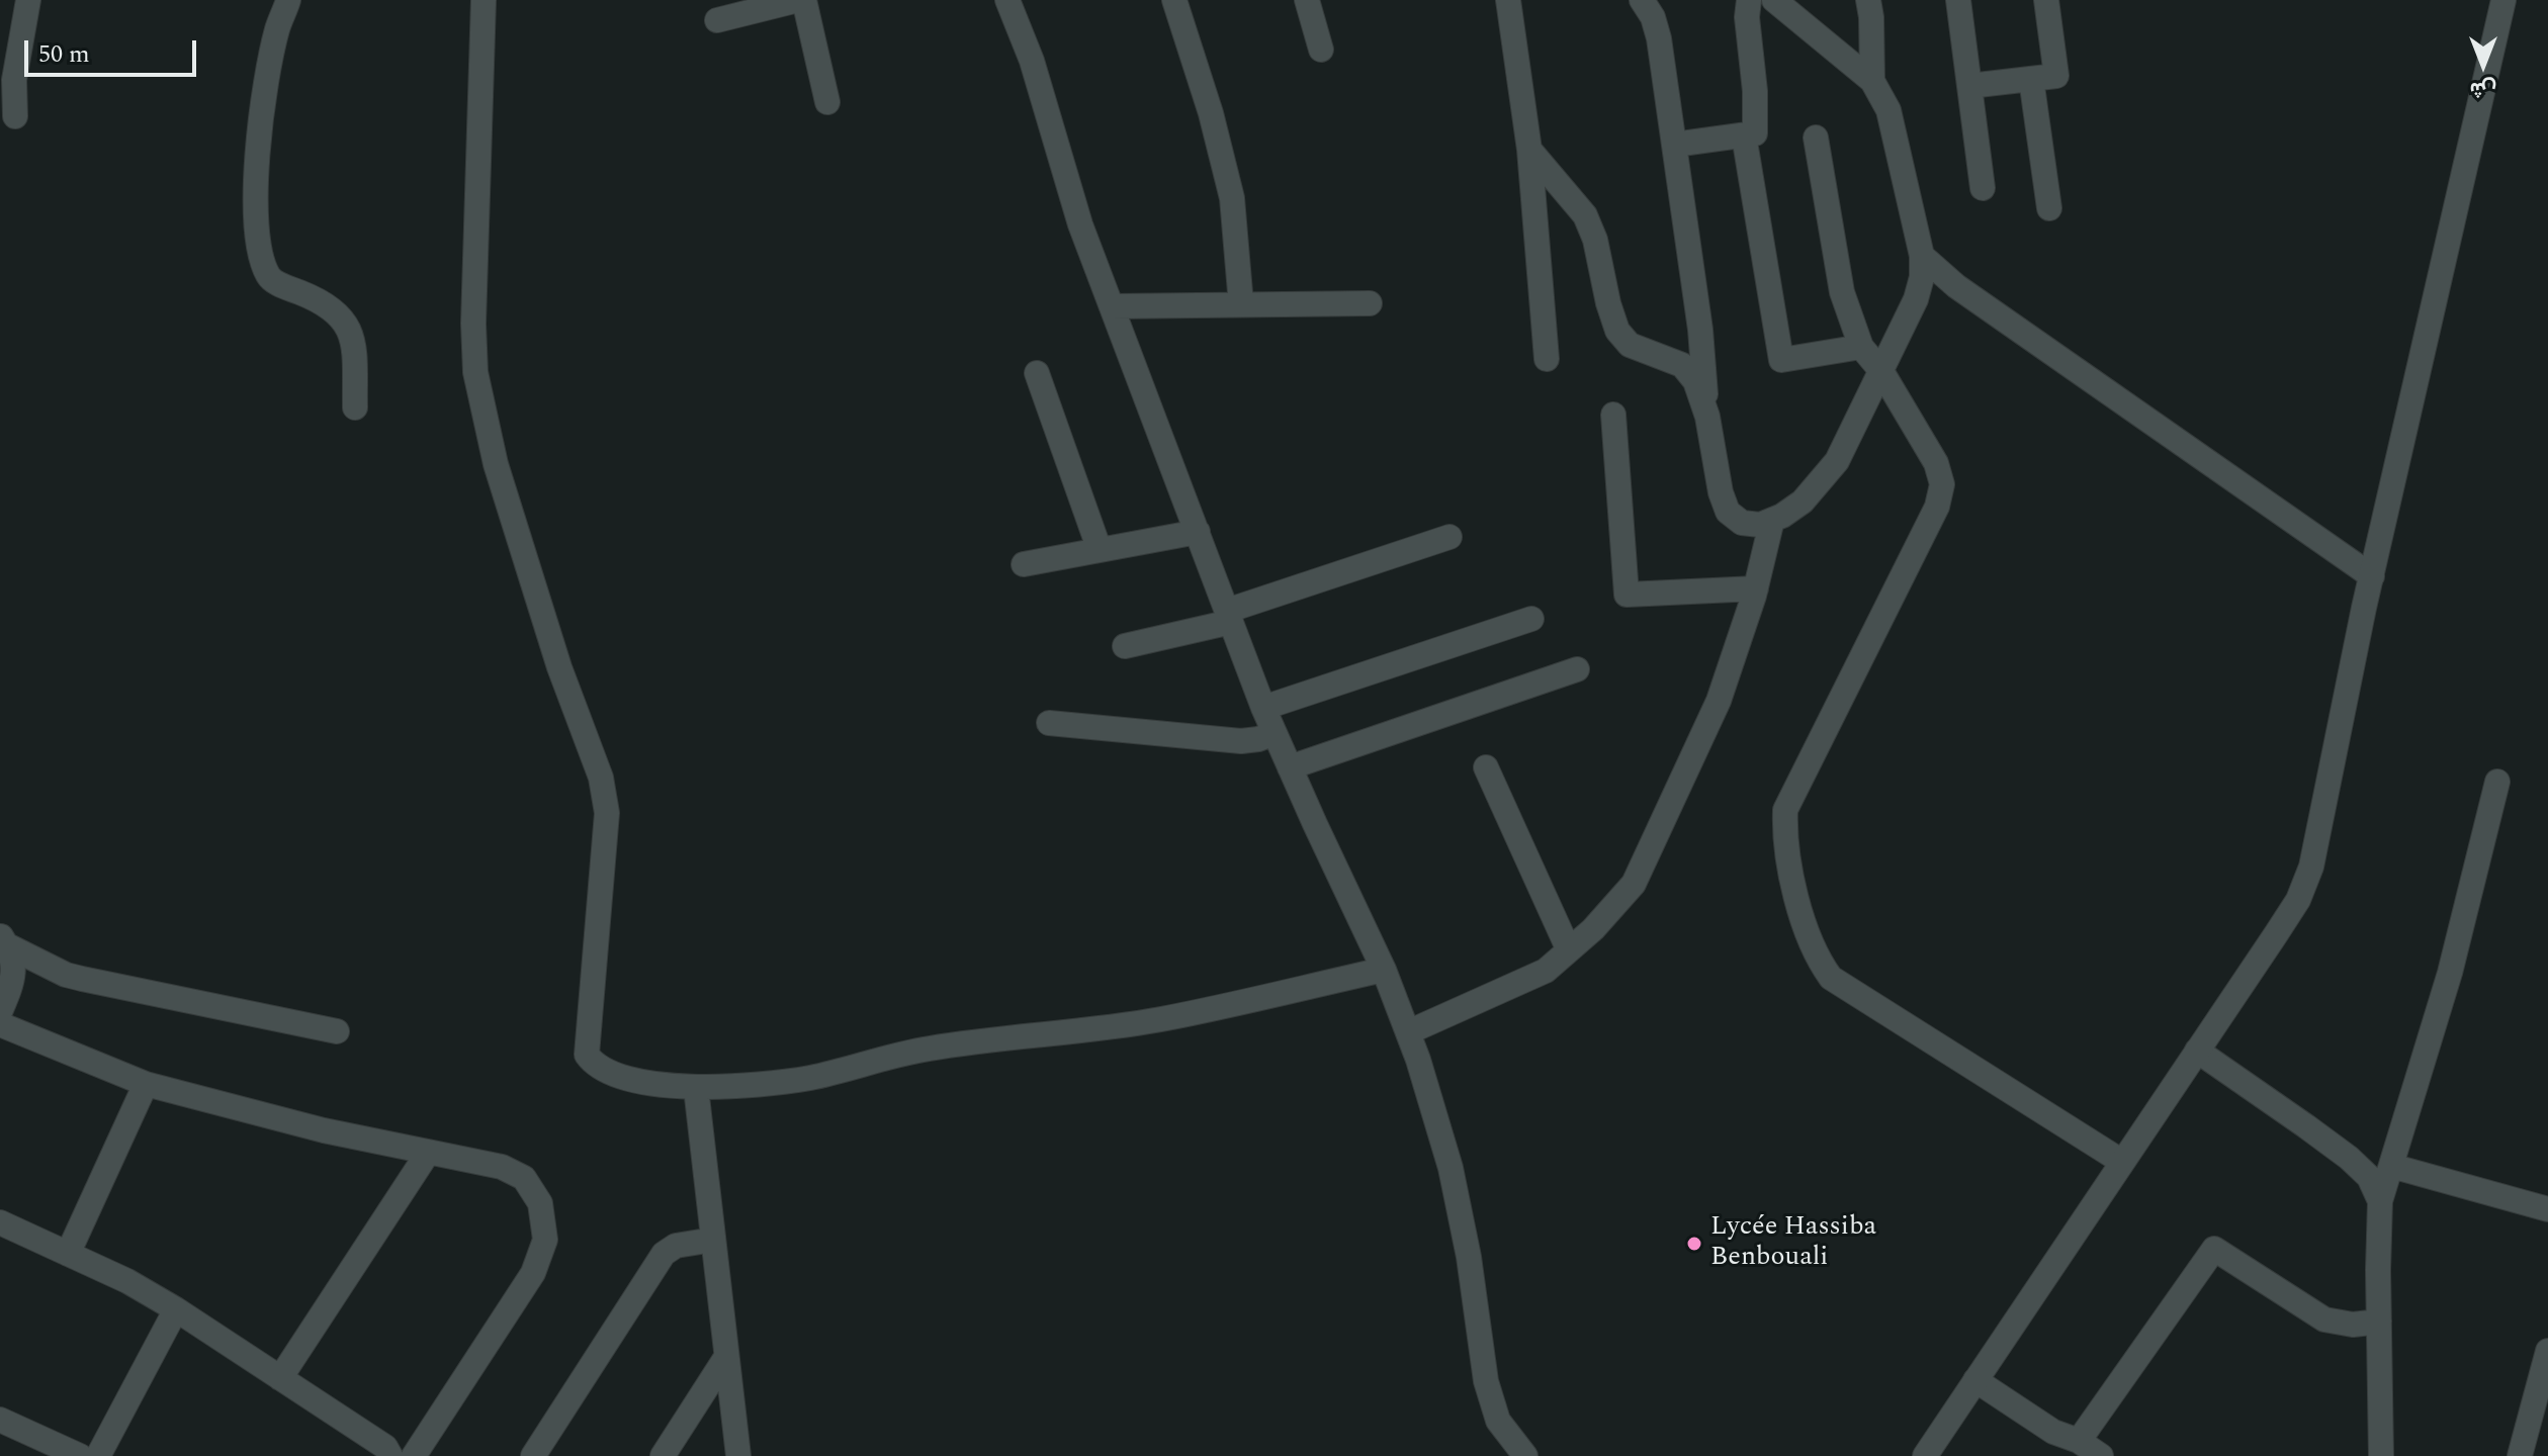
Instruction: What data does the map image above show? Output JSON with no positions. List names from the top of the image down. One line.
{"places":["Lycée Hassiba Benbouali"],"scale_bar":"50 m","north":"bottom"}
